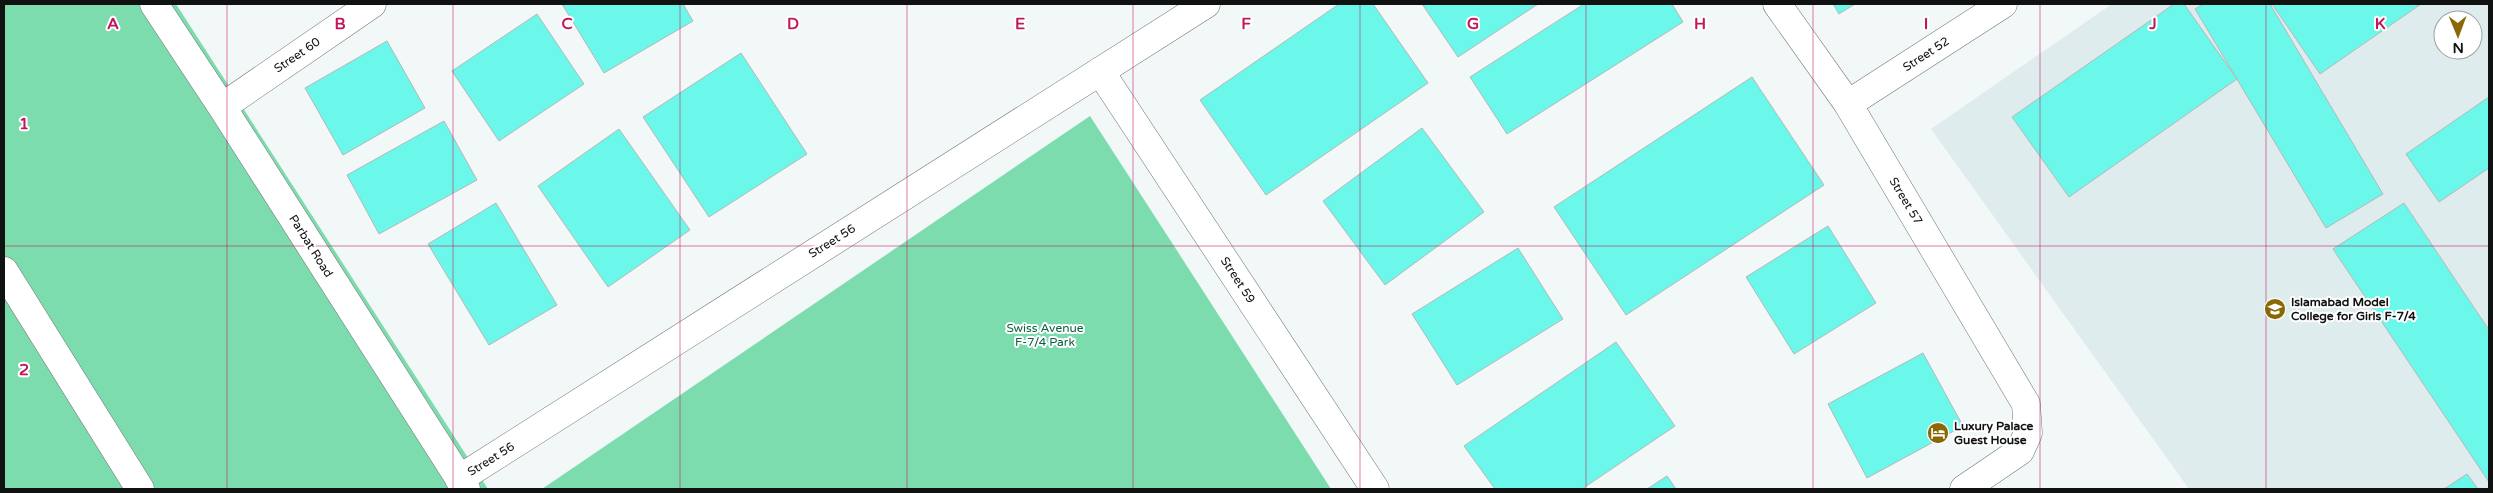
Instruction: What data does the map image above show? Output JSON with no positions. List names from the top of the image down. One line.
{"streets":{"street":["Street 52","Street 60","Street 57","Street 56","Parbat Road","Street 59"]},"crossings":[["Street 52","Street 57"],["Street 60","Parbat Road"],["Street 56","Parbat Road"],["Street 56","Street 59"]],"parks":["Swiss Avenue F-7/4 Park"],"places":{"school or university":["Islamabad Model College for Girls F-7/4"],"hotel":["Luxury Palace Guest House"]},"north":"bottom","grid":{"columns":["A","B","C","D","E","F","G","H","I","J","K"],"rows":["1","2"]}}
